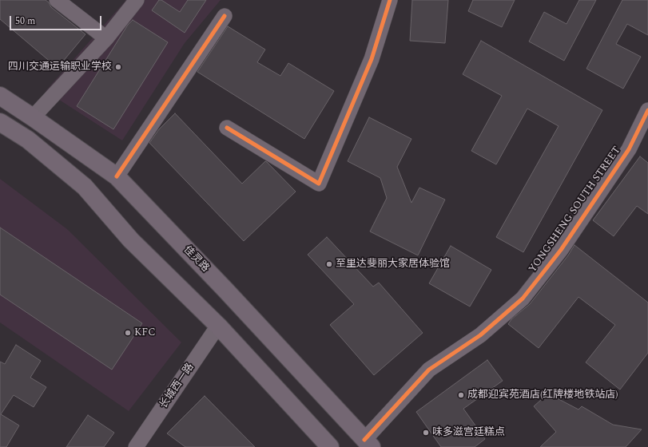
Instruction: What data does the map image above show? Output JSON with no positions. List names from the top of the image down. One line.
{"streets":{"main road":["佳灵路"],"street":["YONGSHENG SOUTH STREET","长城西一路"]},"crossings":[["YONGSHENG SOUTH STREET","佳灵路"]],"places":["四川交通运输职业学校","至里达斐丽大家居体验馆","KFC","成都迎宾苑酒店(红牌楼地铁站店)","味多滋宫廷糕点"],"scale_bar":"50 m"}
